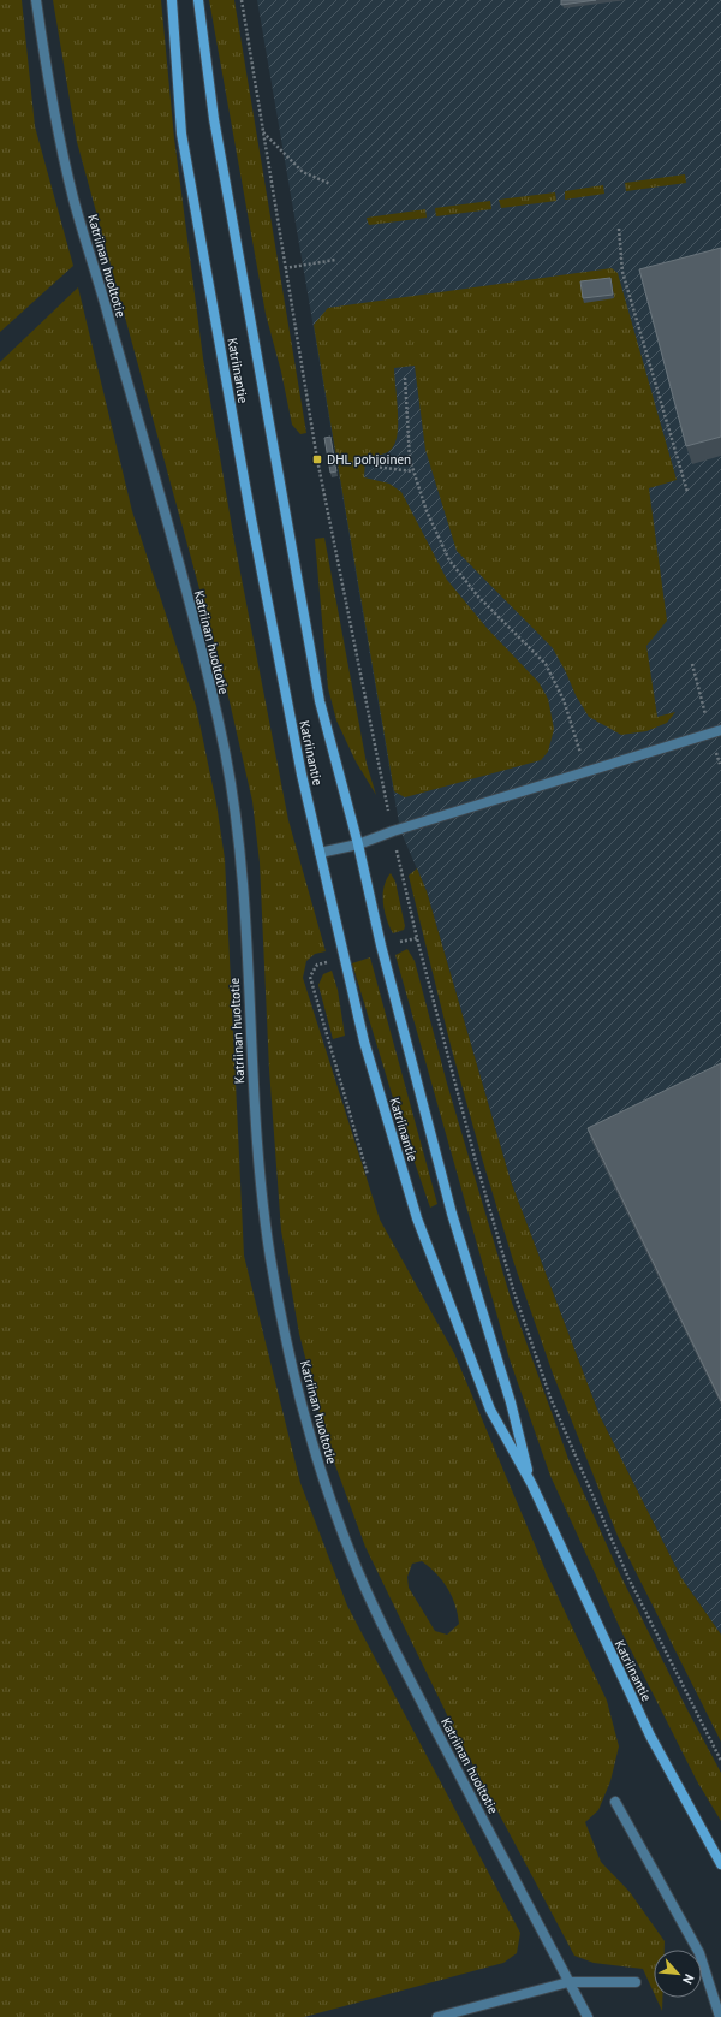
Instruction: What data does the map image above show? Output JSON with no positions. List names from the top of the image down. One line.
{"streets":{"main road":["Katriinantie"],"lane":["Katriinan huoltotie"]},"places":{"transit":["DHL pohjoinen"]},"north":"bottom right"}
